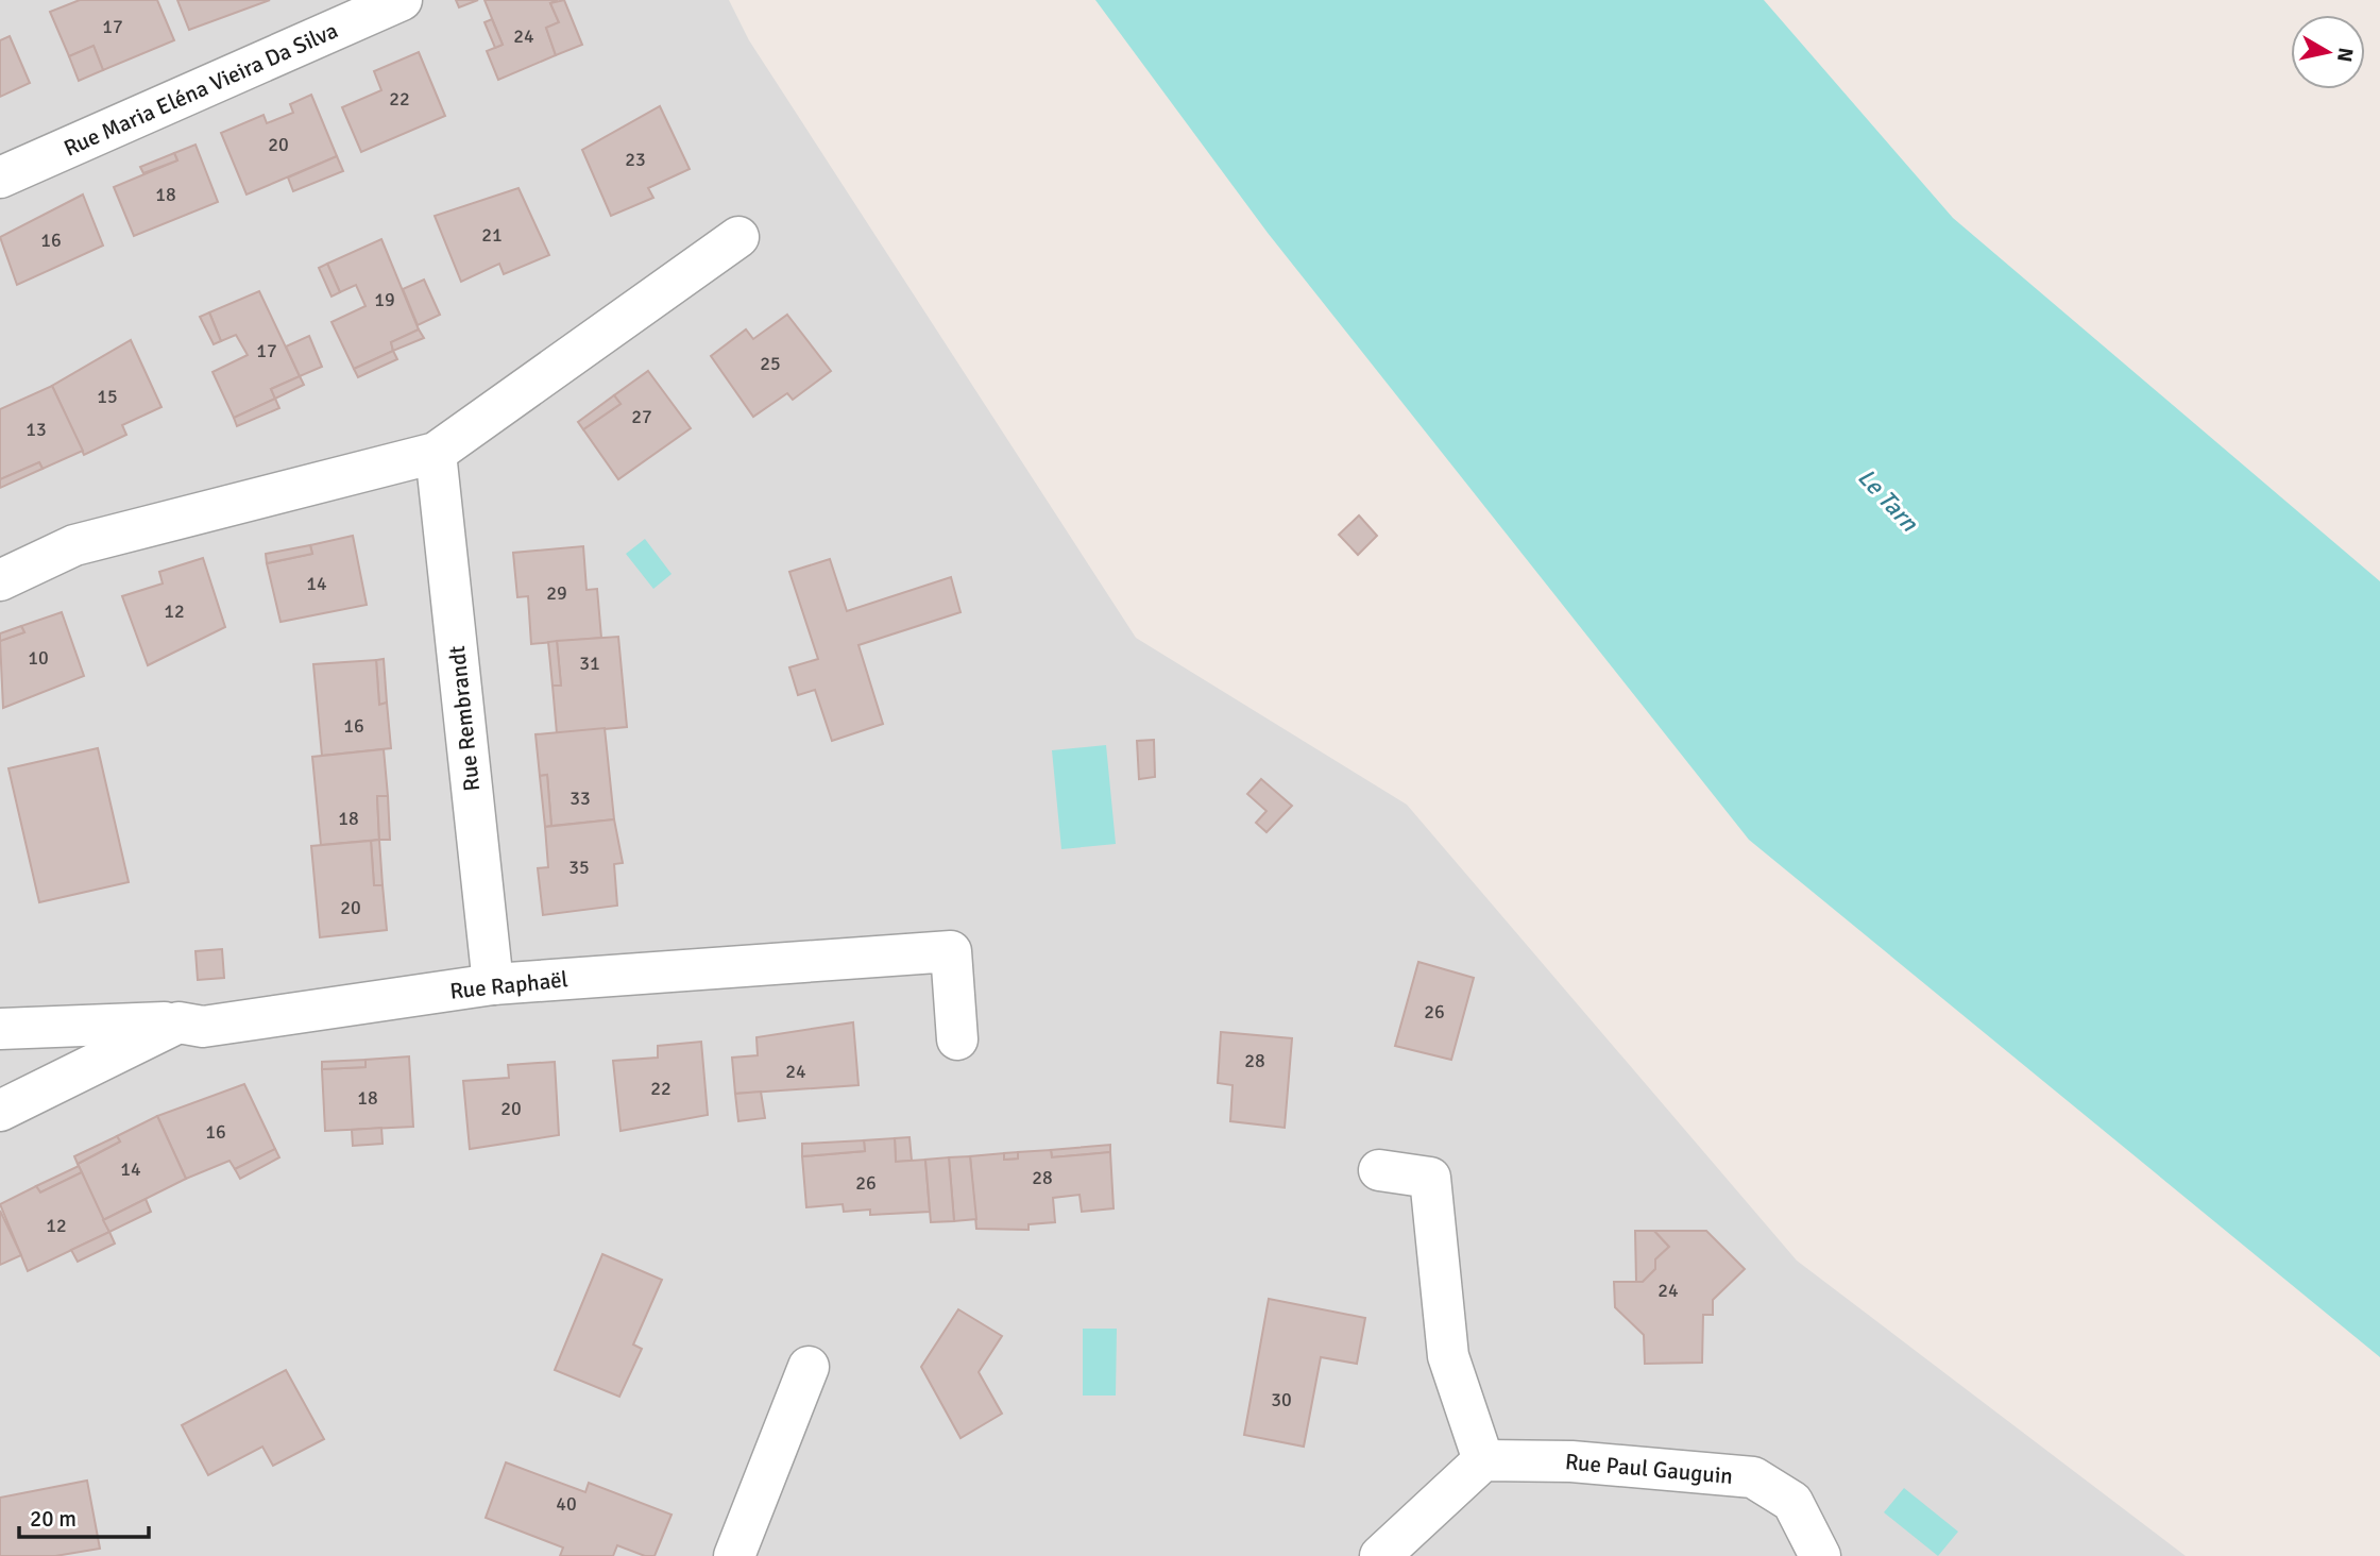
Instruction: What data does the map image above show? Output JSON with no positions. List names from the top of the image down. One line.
{"streets":{"street":["Rue Maria Eléna Vieira Da Silva","Rue Rembrandt","Rue Raphaël","Rue Paul Gauguin"]},"crossings":[["Rue Rembrandt","Rue Raphaël"]],"water":["Le Tarn"],"house_numbers":["17","24","22","20","23","18","21","16","19","17","25","15","27","13","14","29","12","10","31","16","33","18","35","20","26","28","24","22","18","20","16","14","28","26","12","24","30","40"],"scale_bar":"20 m","north":"right"}
